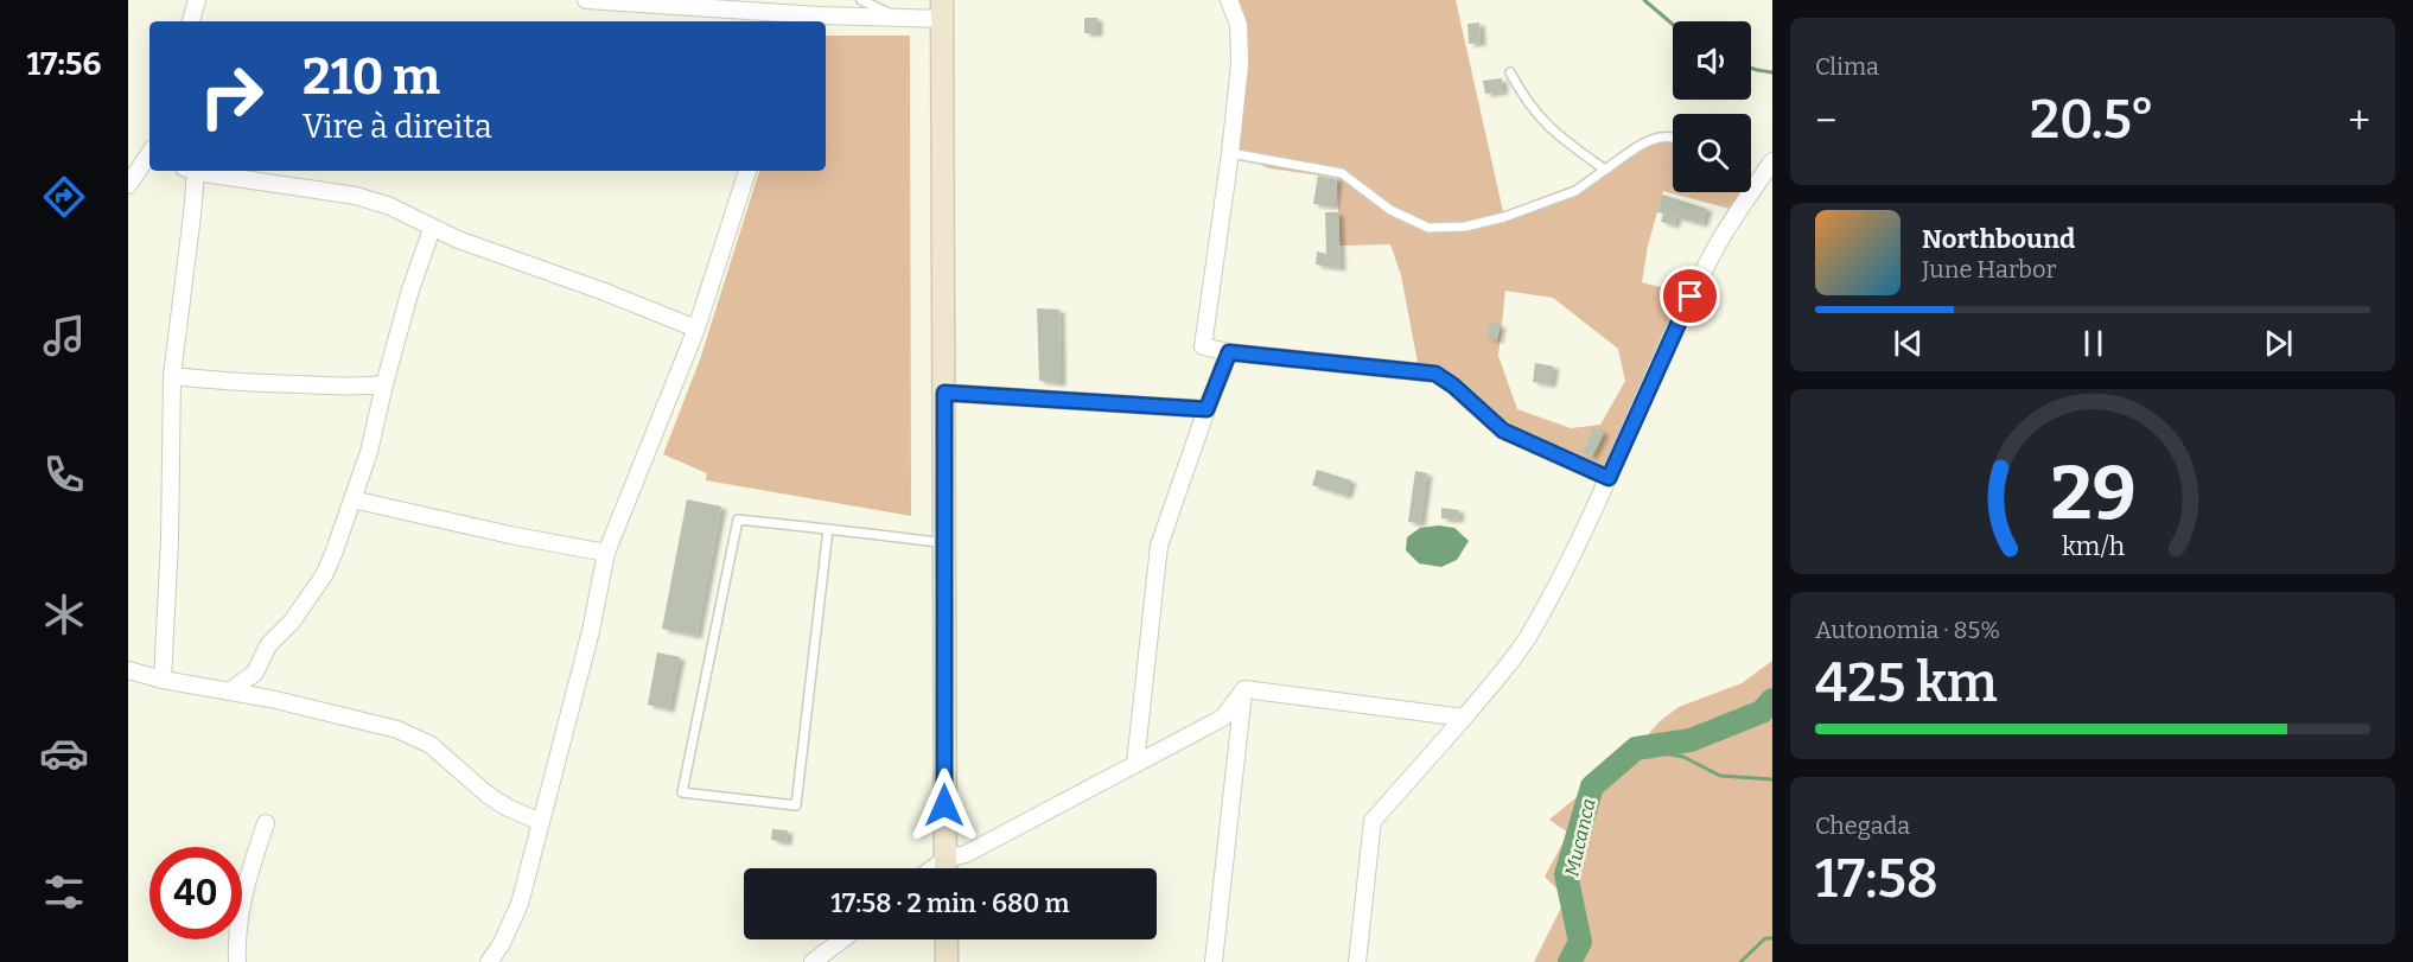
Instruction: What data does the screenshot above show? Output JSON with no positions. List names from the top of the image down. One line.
{"water":["Mucanca"],"page":{"tabs":"17:56","tile":["Clima",["Autonomia · 85%","425 km"],["Chegada","17:58"]],"turn":["210 m","Vire à direita"],"heat":["−","20.5°","+"],"song":["Northbound","June Harbor"],"limit":"40","trip":"17:58 · 2 min · 680 m","gauge":["29","km/h"]}}
